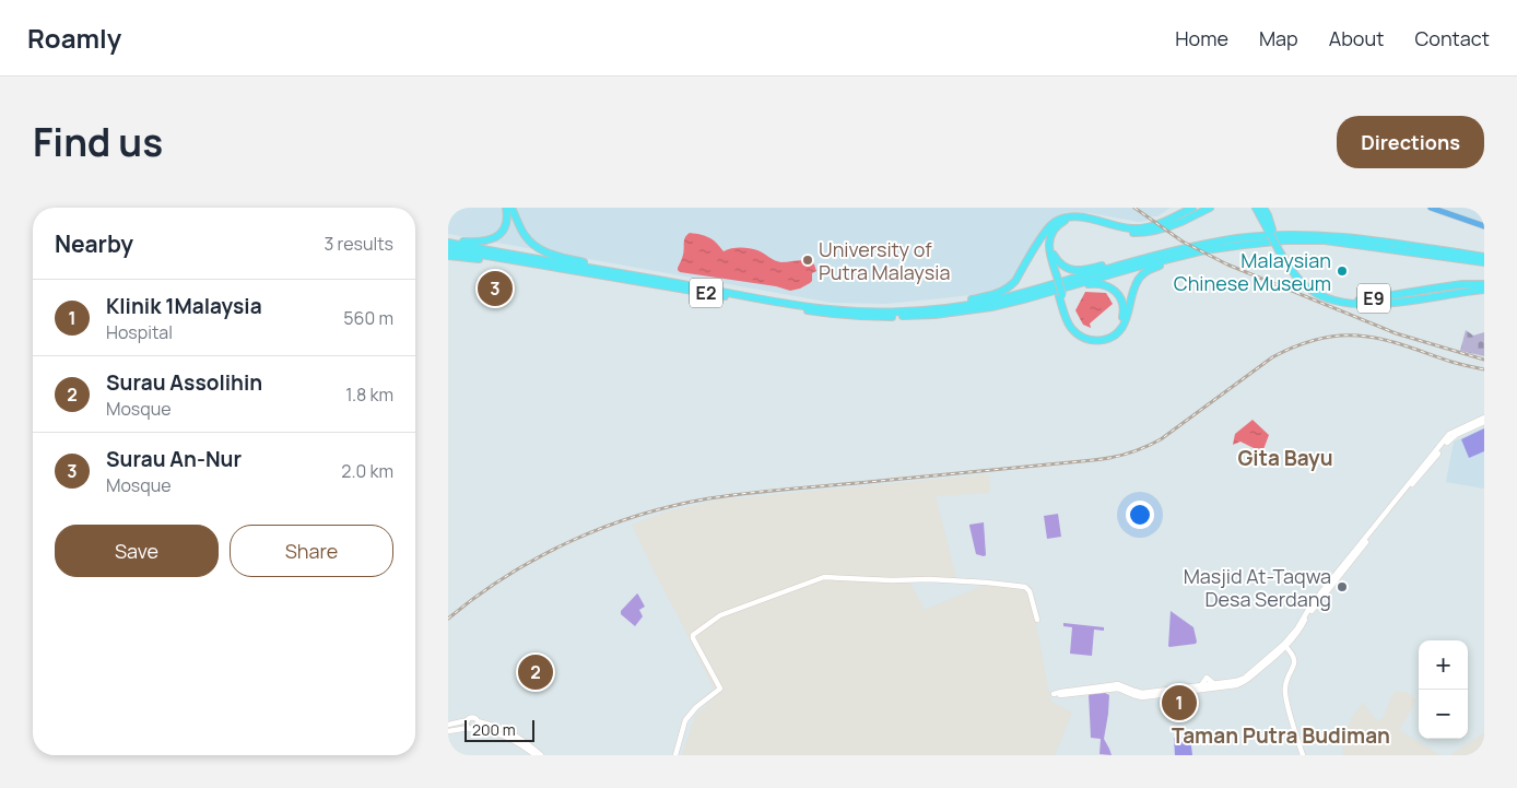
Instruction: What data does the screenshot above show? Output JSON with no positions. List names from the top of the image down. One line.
{"streets":{"highway":["E2","E9"]},"districts":["Gita Bayu","Taman Putra Budiman"],"places":["University of Putra Malaysia","Malaysian Chinese Museum","Masjid At-Taqwa Desa Serdang"],"scale_bar":"200 m","page":{"header":"Roamly","nav":["Home","Map","About","Contact"],"title":"Find us","buttons":["Directions",["Save","Share"]],"heading":["Nearby","3 results"],"pins":["3","2","1"],"list":[{"mark":"1","name":"Klinik 1Malaysia","note":"Hospital","value":"560 m"},{"mark":"2","name":"Surau Assolihin","note":"Mosque","value":"1.8 km"},{"mark":"3","name":"Surau An-Nur","note":"Mosque","value":"2.0 km"}],"map_buttons":["+","−"],"scale":"200 m"}}
